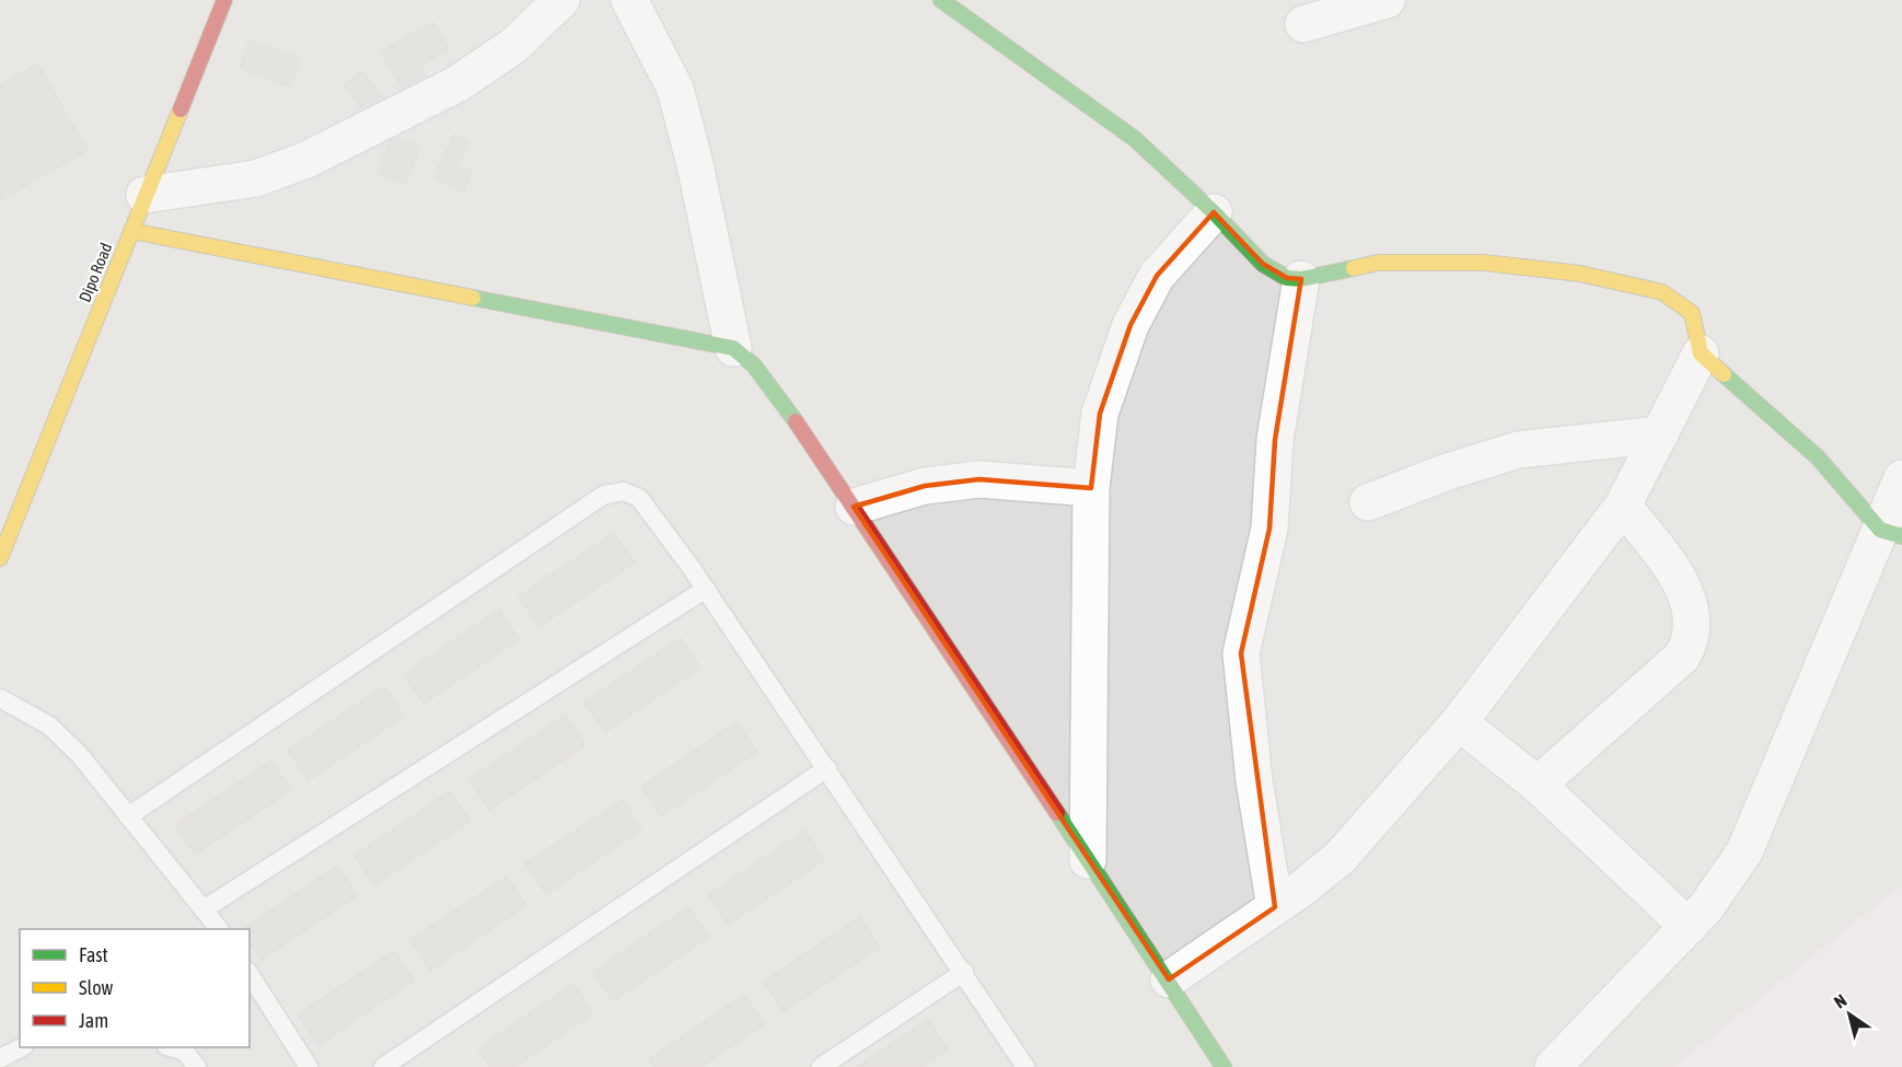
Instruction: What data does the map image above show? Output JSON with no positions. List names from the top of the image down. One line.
{"streets":{"street":["Dipo Road"]},"legend":["Fast","Slow","Jam"],"north":"top left"}
